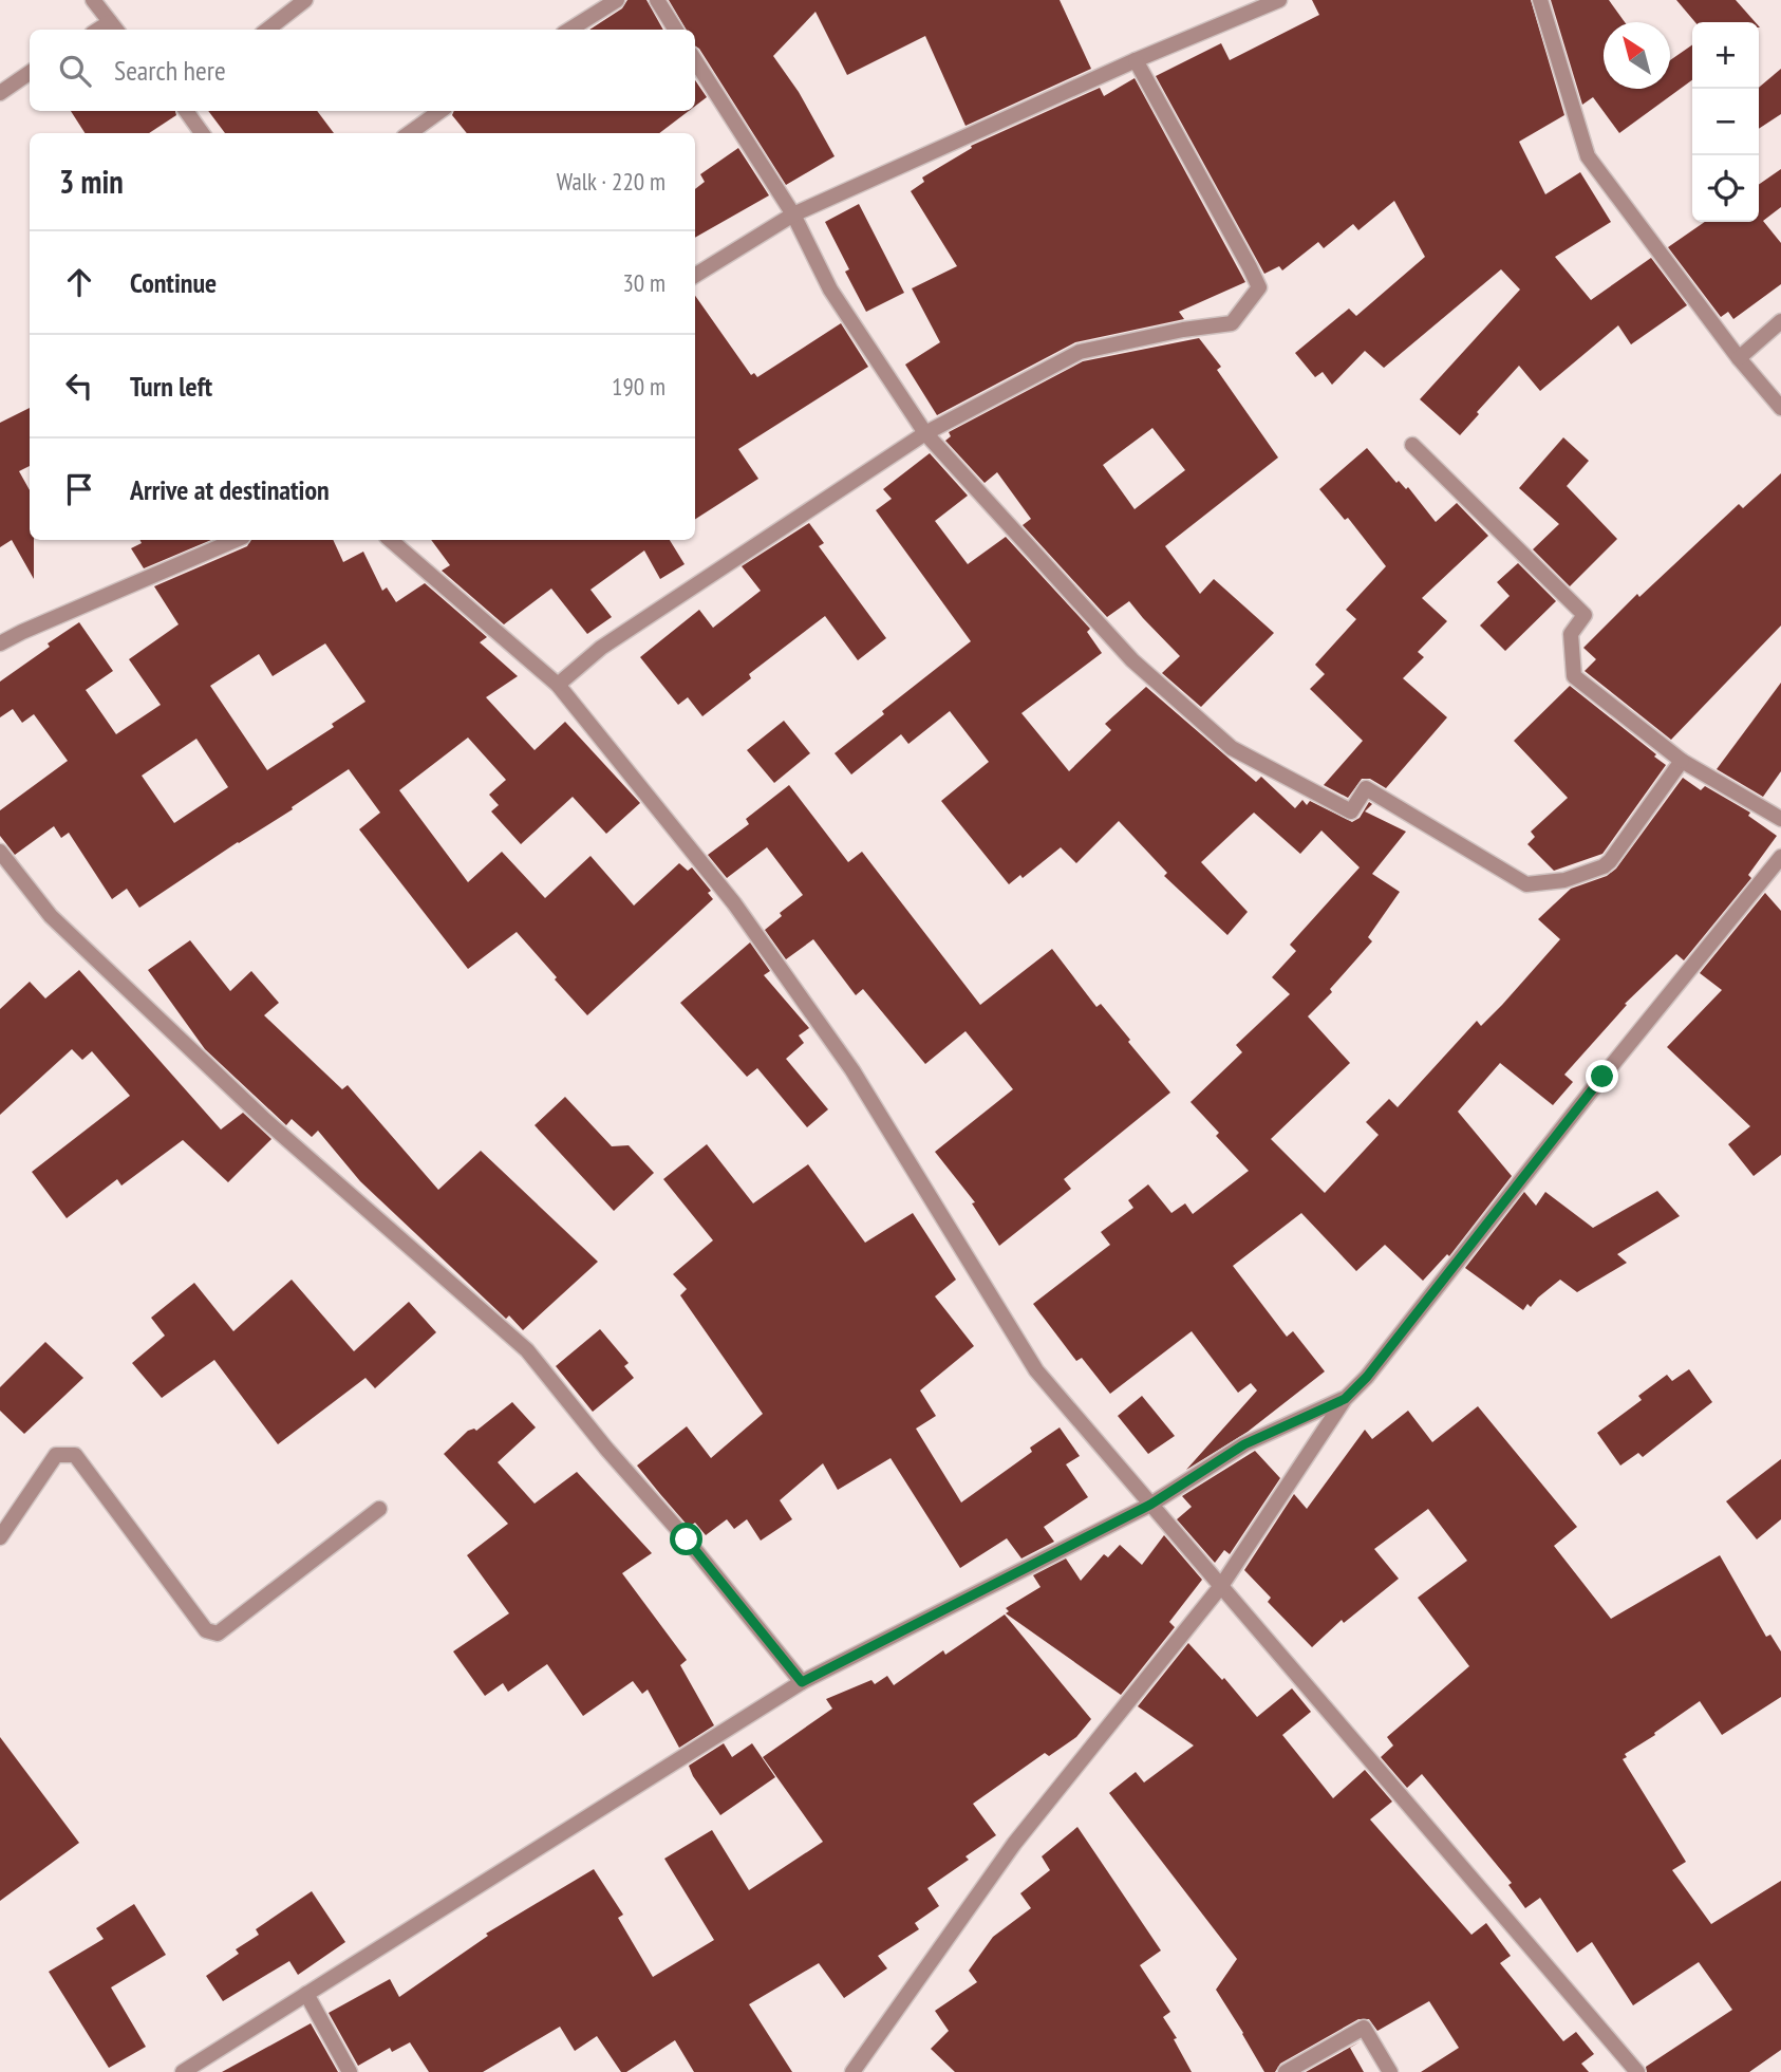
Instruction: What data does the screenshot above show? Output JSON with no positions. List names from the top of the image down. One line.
{"north":"top left","page":{"map_buttons":["+","−"],"search":"Search here","heading":["3 min","Walk · 220 m"],"list":[["Continue","30 m"],["Turn left","190 m"],"Arrive at destination"]}}
